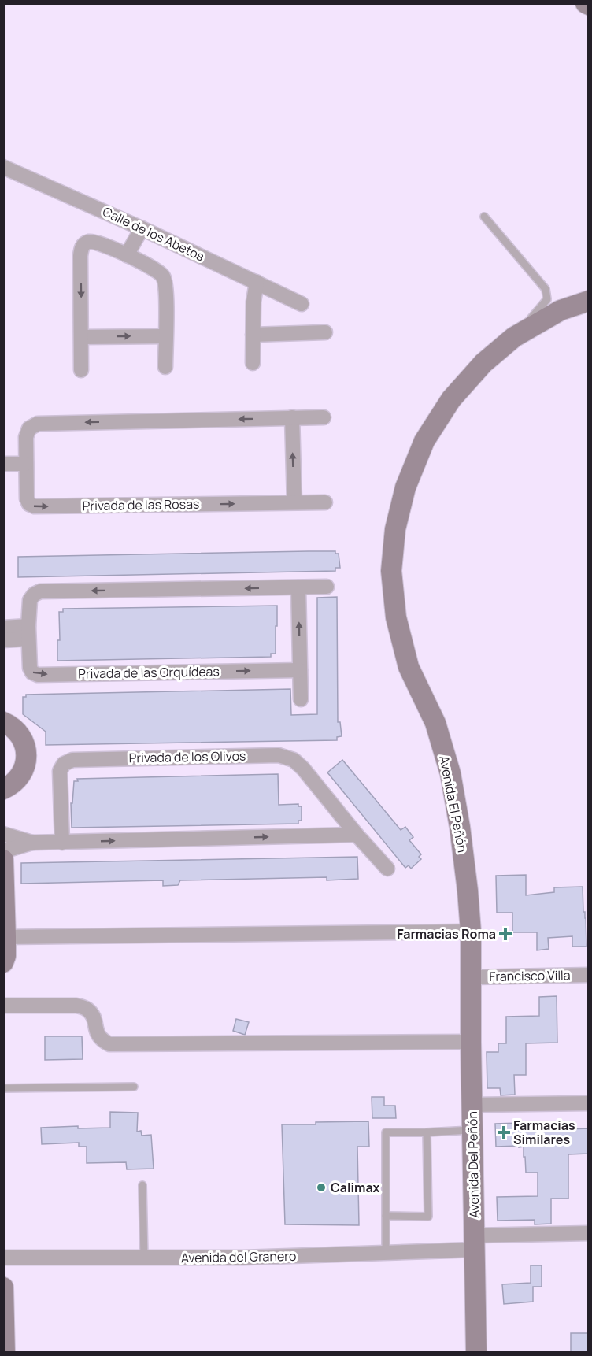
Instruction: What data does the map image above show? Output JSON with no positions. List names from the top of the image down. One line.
{"streets":{"street":["Calle de los Abetos","Privada de las Rosas","Privada de las Orquídeas","Privada de los Olivos","Avenida El Peñón","Francisco Villa","Avenida Del Peñón","Avenida del Granero"]},"crossings":[["Avenida El Peñón","Francisco Villa"],["Avenida El Peñón","Avenida Del Peñón"],["Francisco Villa","Avenida Del Peñón"],["Avenida Del Peñón","Avenida del Granero"]],"places":{"health":["Farmacias Roma","Farmacias Similares"],"other":["Calimax"]}}
